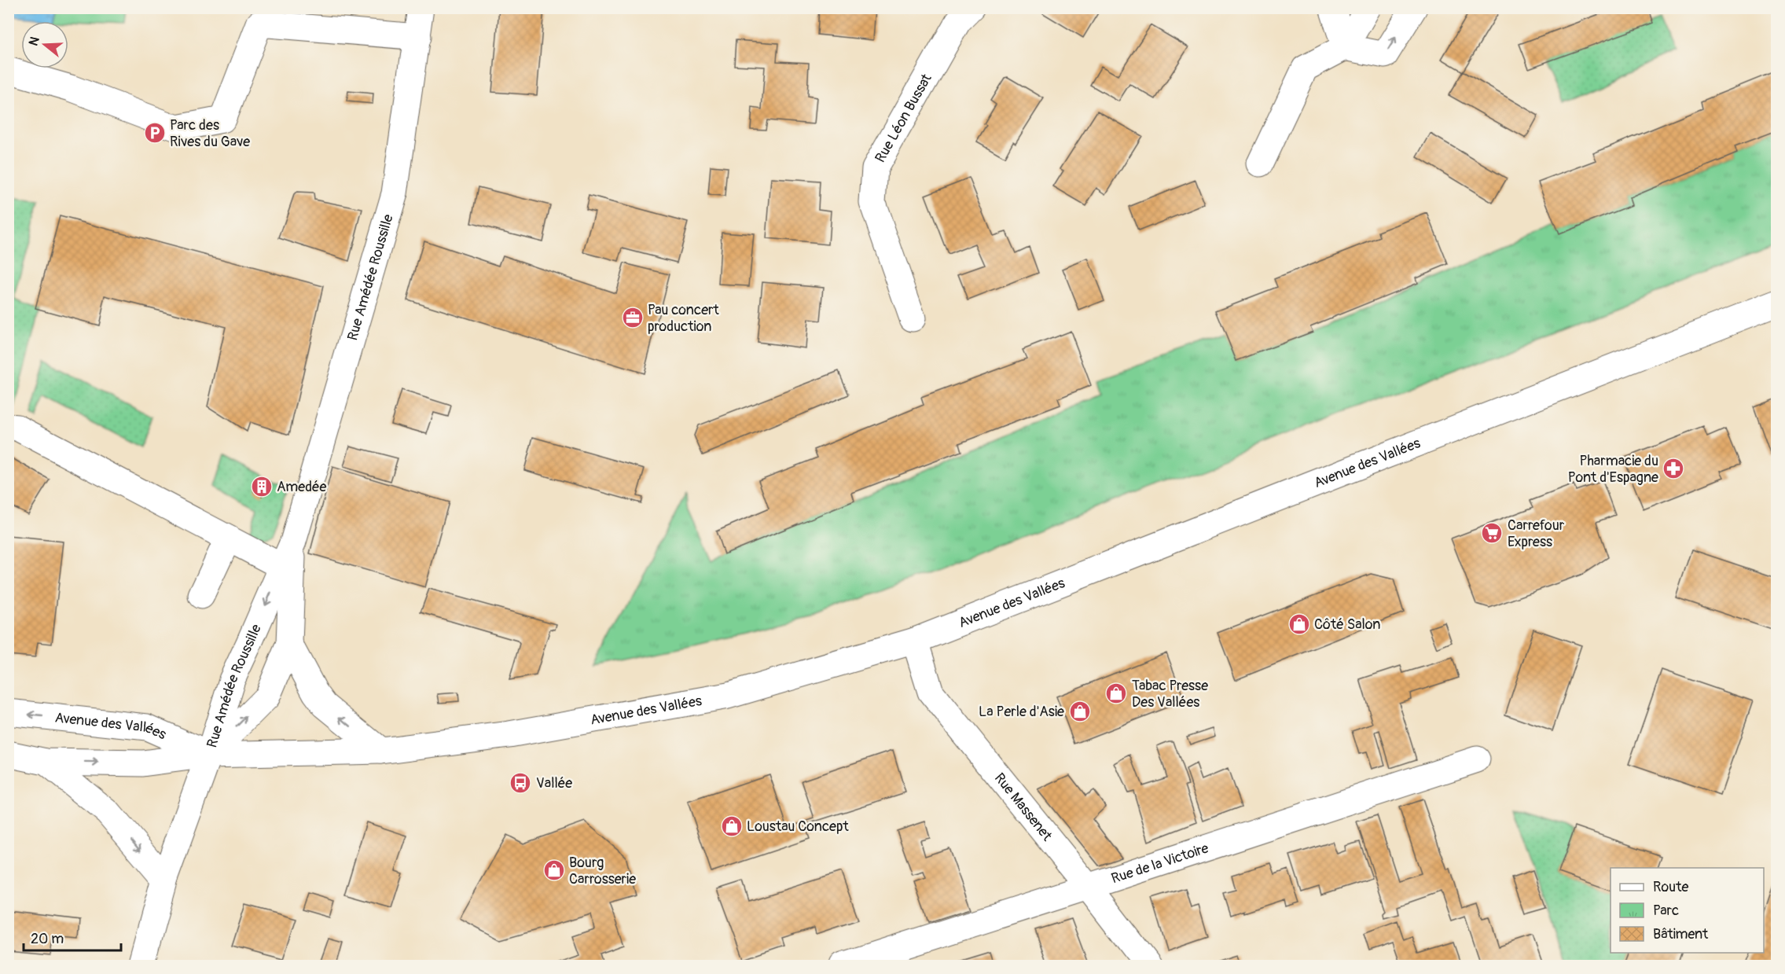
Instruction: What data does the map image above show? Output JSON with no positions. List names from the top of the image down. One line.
{"streets":{"street":["Rue Léon Bussat","Rue Amédée Roussille","Avenue des Vallées","Rue Massenet","Rue de la Victoire"]},"crossings":[["Rue Amédée Roussille","Avenue des Vallées"],["Avenue des Vallées","Rue Massenet"],["Rue Massenet","Rue de la Victoire"]],"places":{"parking":["Parc des Rives du Gave"],"office":["Pau concert production"],"pharmacy":["Pharmacie du Pont d'Espagne"],"building":["Amedée"],"supermarket":["Carrefour Express"],"shop":["Côté Salon","Tabac Presse Des Vallées","La Perle d'Asie","Loustau Concept","Bourg Carrosserie"],"bus stop":["Vallée"]},"legend":["Route","Parc","Bâtiment"],"scale_bar":"20 m","north":"left"}
